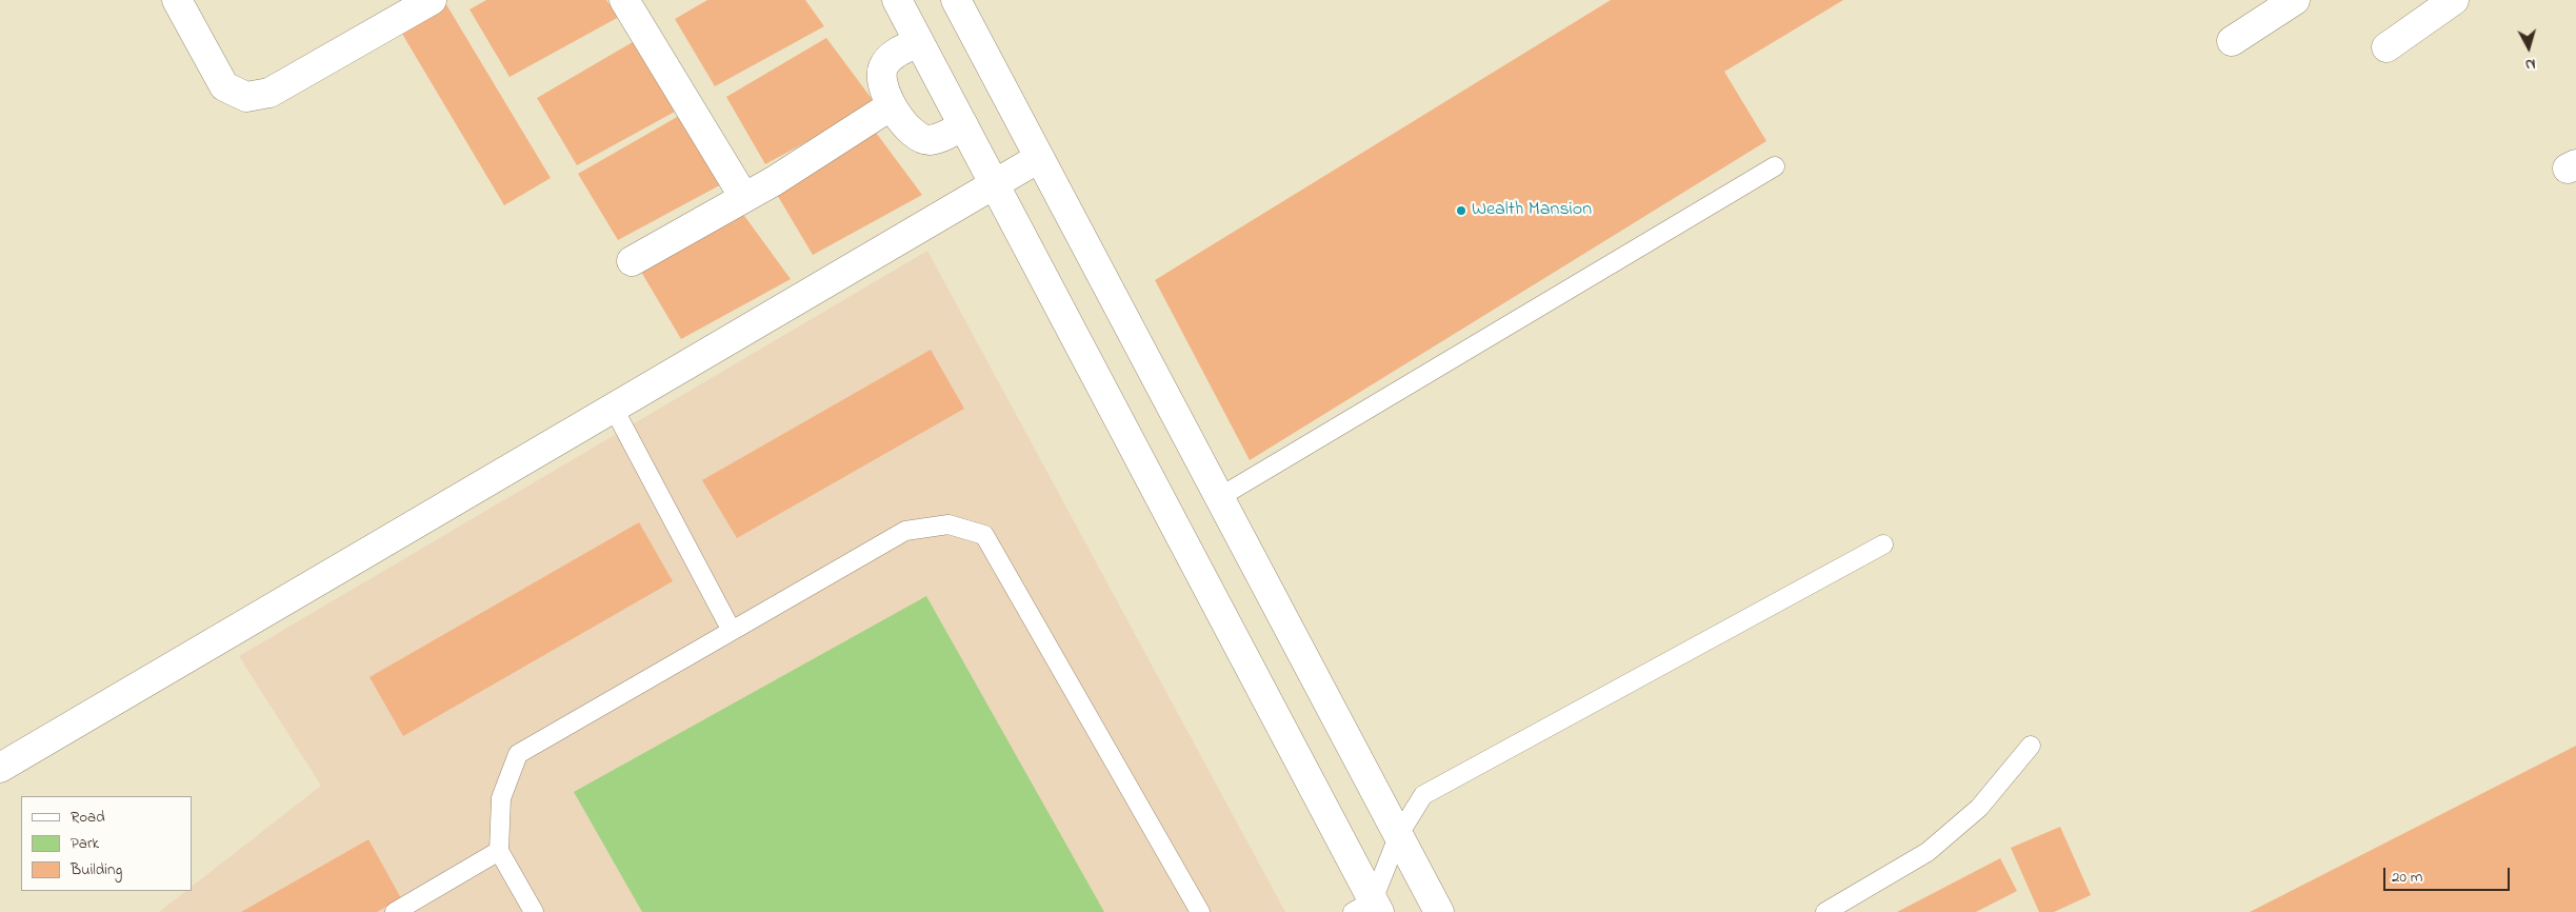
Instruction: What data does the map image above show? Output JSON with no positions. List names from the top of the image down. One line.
{"places":["Wealth Mansion"],"legend":["Road","Park","Building"],"scale_bar":"20 m","north":"bottom"}
